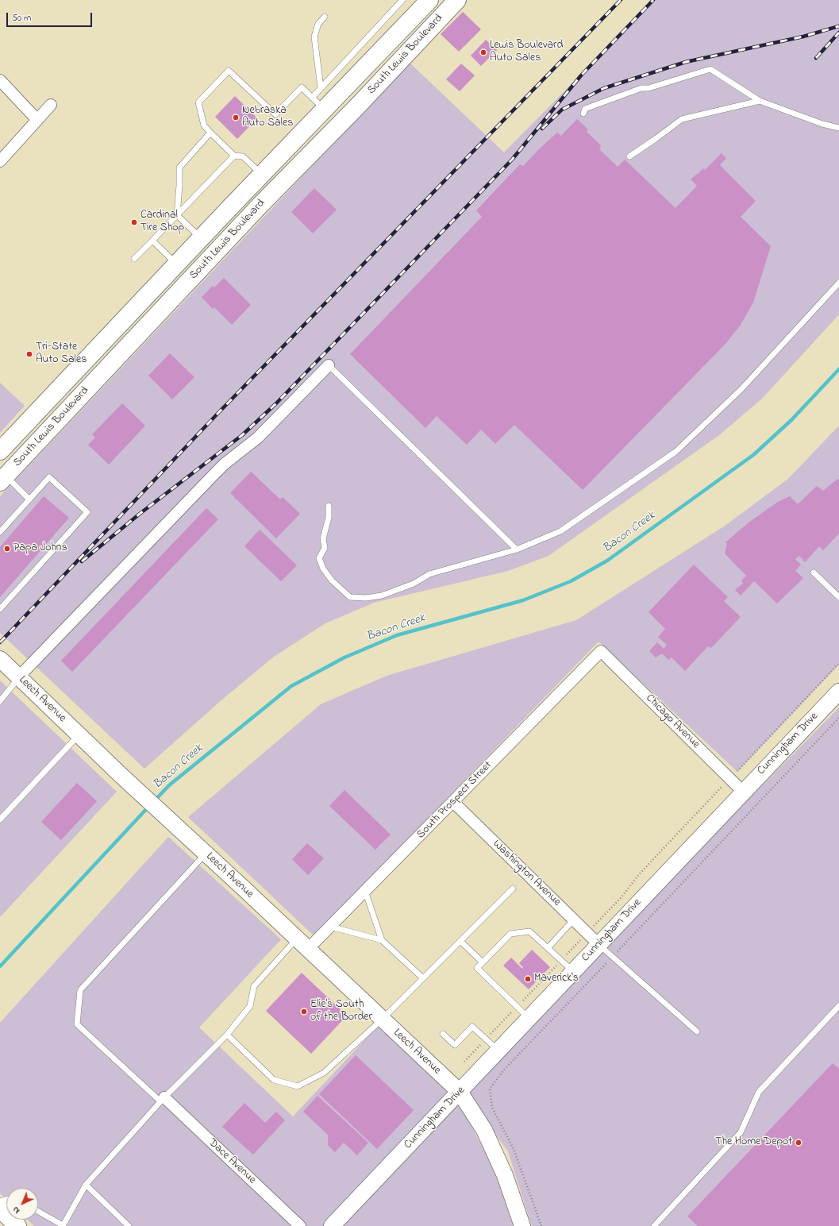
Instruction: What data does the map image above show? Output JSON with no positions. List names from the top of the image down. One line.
{"streets":{"main road":["South Lewis Boulevard","Leech Avenue","Cunningham Drive"],"street":["Chicago Avenue","South Prospect Street","Washington Avenue","Dace Avenue"]},"crossings":[["Leech Avenue","Cunningham Drive"],["Leech Avenue","South Prospect Street"],["Chicago Avenue","Cunningham Drive"],["Chicago Avenue","South Prospect Street"],["Cunningham Drive","Washington Avenue"],["South Prospect Street","Washington Avenue"]],"water":["Bacon Creek"],"places":["Lewis Boulevard Auto Sales","Nebraska Auto Sales","Cardinal Tire Shop","Tri-State Auto Sales","Papa Johns","Maverick's","Elie's South of the Border","The Home Depot"],"scale_bar":"50 m","north":"bottom left"}
